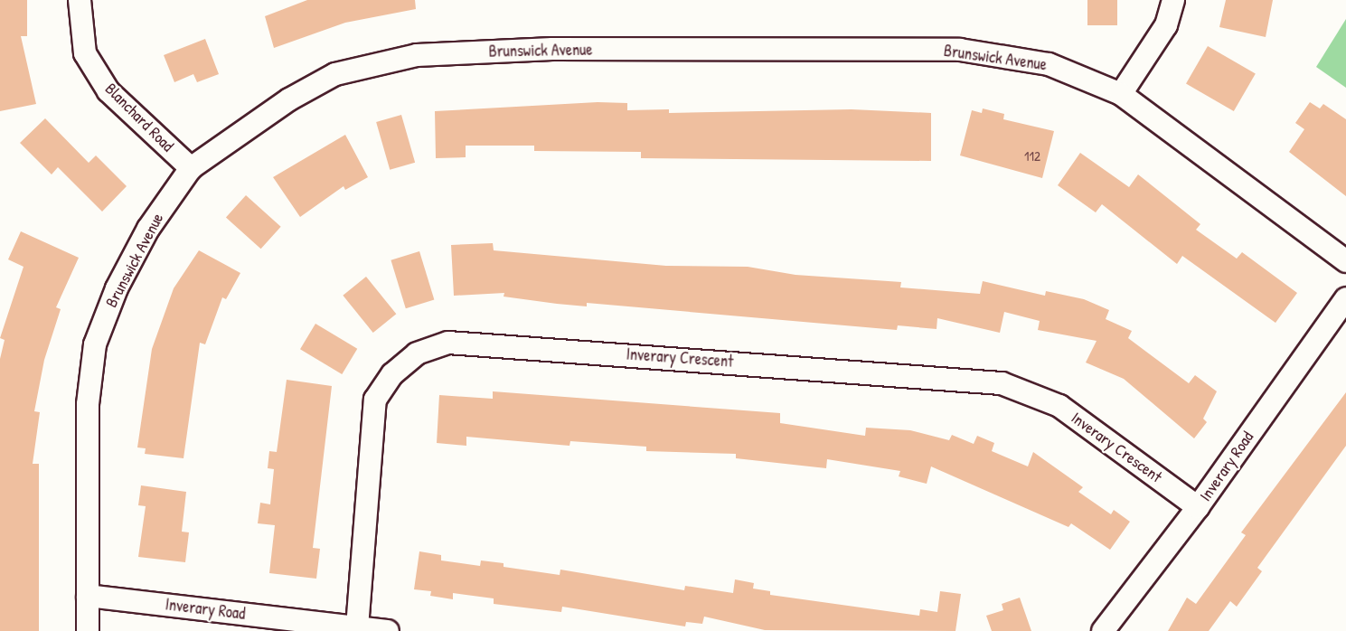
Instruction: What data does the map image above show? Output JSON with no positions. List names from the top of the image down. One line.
{"streets":{"street":["Brunswick Avenue","Blanchard Road","Inverary Crescent","Inverary Road"]},"crossings":[["Brunswick Avenue","Blanchard Road"],["Brunswick Avenue","Inverary Road"],["Inverary Crescent","Inverary Road"]],"house_numbers":["112"]}
